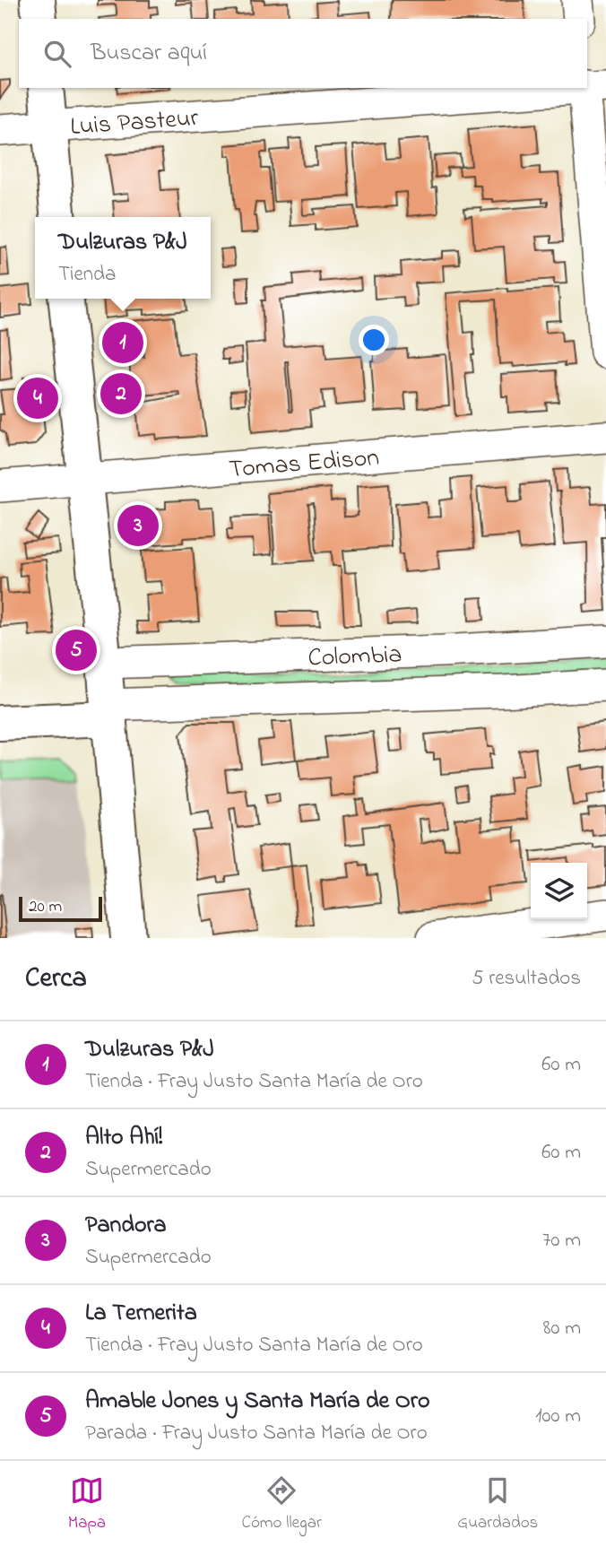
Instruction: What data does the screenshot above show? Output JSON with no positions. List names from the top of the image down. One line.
{"streets":{"street":["Luis Pasteur","Tomas Edison","Colombia"]},"scale_bar":"20 m","page":{"search":"Buscar aquí","popup":["Dulzuras P&J","Tienda"],"pins":["1","2","4","3","5"],"scale":"20 m","heading":["Cerca","5 resultados"],"list":[{"mark":"1","name":"Dulzuras P&J","note":"Tienda · Fray Justo Santa María de Oro","value":"60 m"},{"mark":"2","name":"Alto Ahí!","note":"Supermercado","value":"60 m"},{"mark":"3","name":"Pandora","note":"Supermercado","value":"70 m"},{"mark":"4","name":"La Ternerita","note":"Tienda · Fray Justo Santa María de Oro","value":"80 m"},{"mark":"5","name":"Amable Jones y Santa María de Oro","note":"Parada · Fray Justo Santa María de Oro","value":"100 m"}],"nav":["Mapa","Cómo llegar","Guardados"]}}
